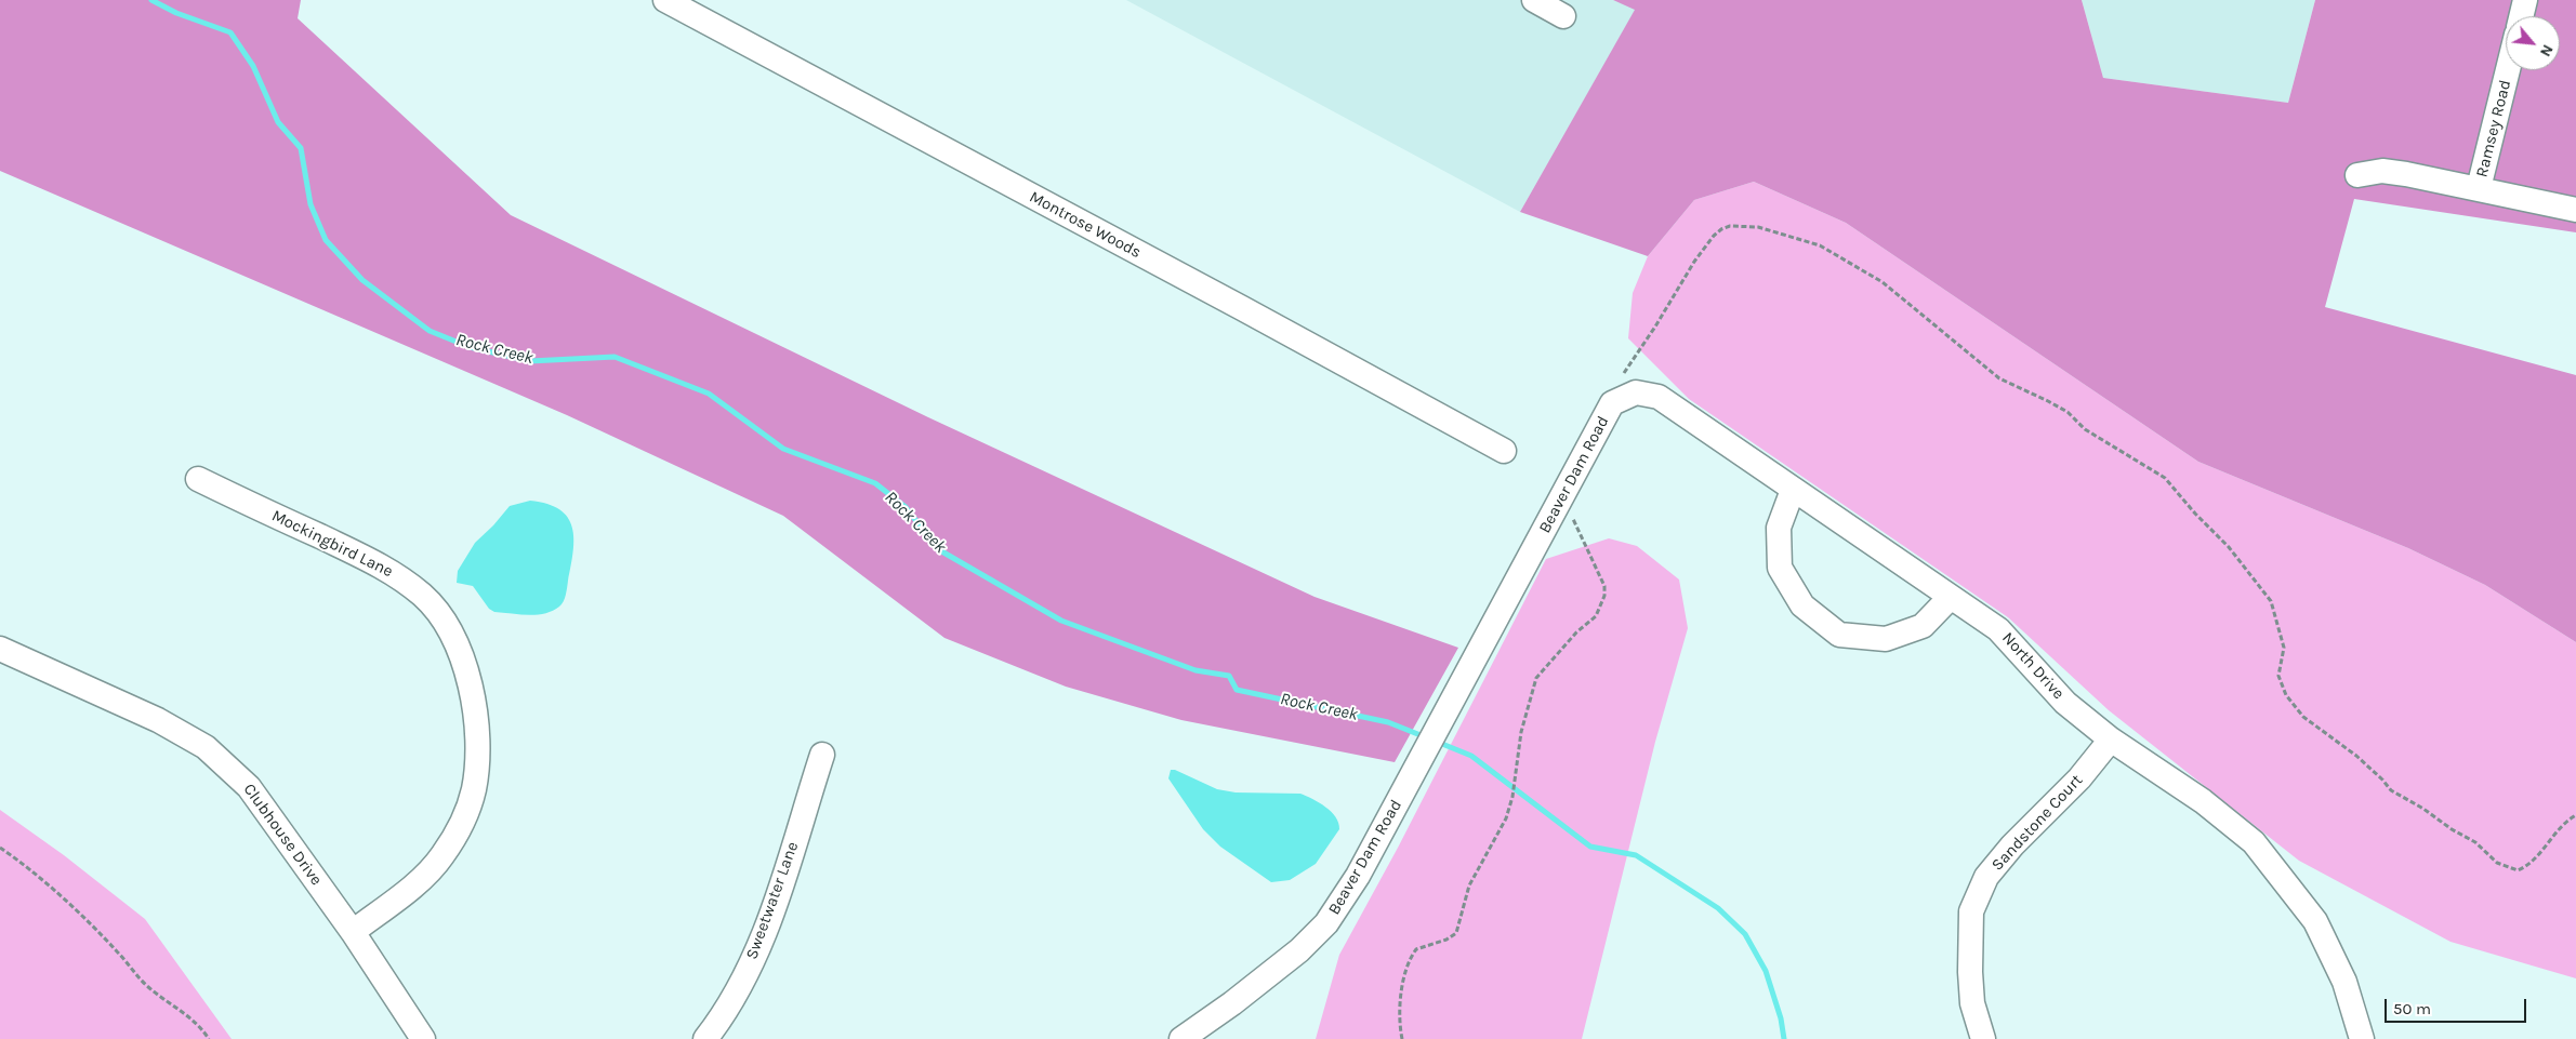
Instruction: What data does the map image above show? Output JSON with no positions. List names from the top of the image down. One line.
{"streets":{"street":["Ramsey Road","Montrose Woods","Beaver Dam Road","Mockingbird Lane","North Drive","Sandstone Court","Clubhouse Drive","Sweetwater Lane"]},"crossings":[["Beaver Dam Road","North Drive"],["Mockingbird Lane","Clubhouse Drive"],["North Drive","Sandstone Court"]],"water":["Rock Creek"],"scale_bar":"50 m","north":"bottom right"}
